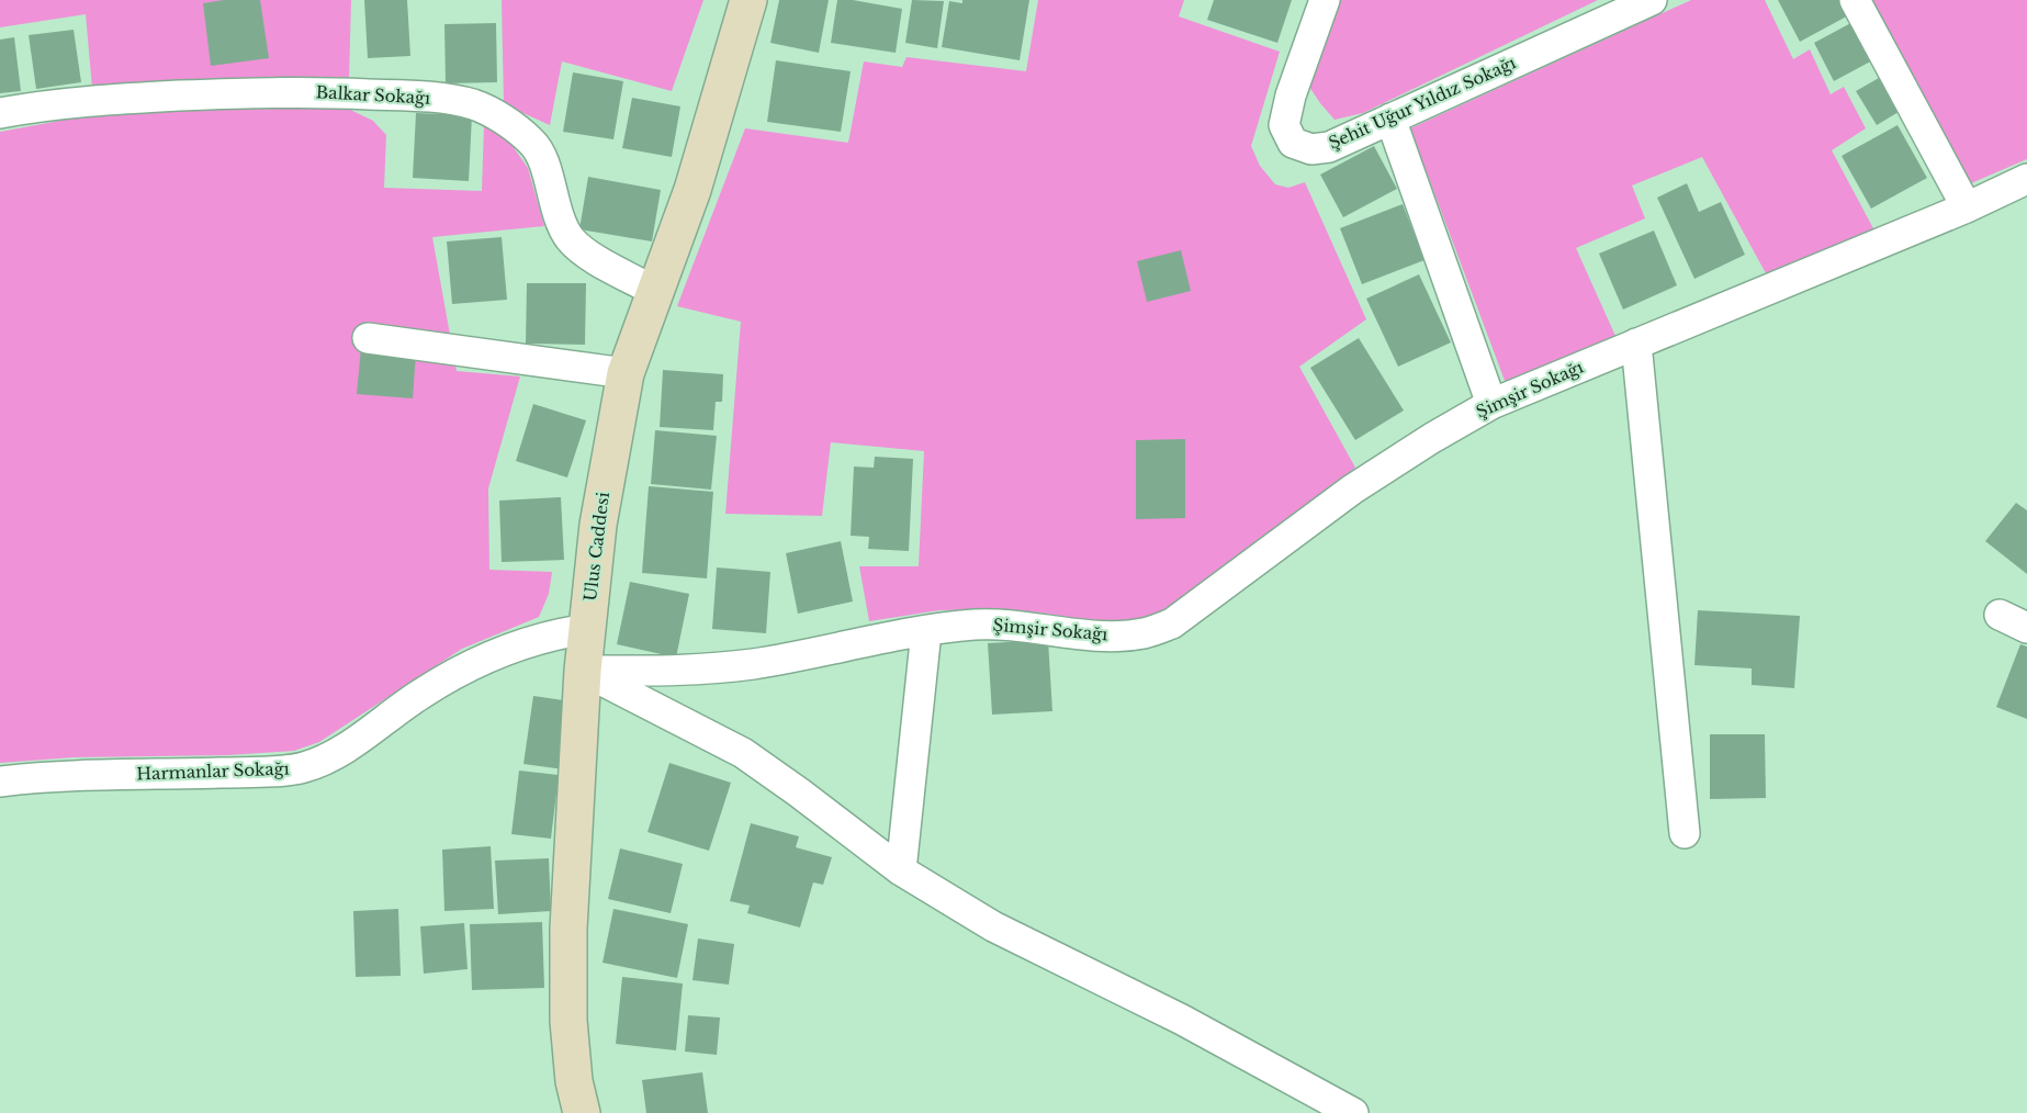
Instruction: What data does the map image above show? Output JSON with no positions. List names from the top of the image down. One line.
{"streets":{"street":["Balkar Sokağı","Şehit Uğur Yıldız Sokağı","Şimşir Sokağı","Ulus Caddesi","Harmanlar Sokağı"]},"crossings":[["Balkar Sokağı","Ulus Caddesi"],["Şimşir Sokağı","Ulus Caddesi"],["Ulus Caddesi","Harmanlar Sokağı"]]}
